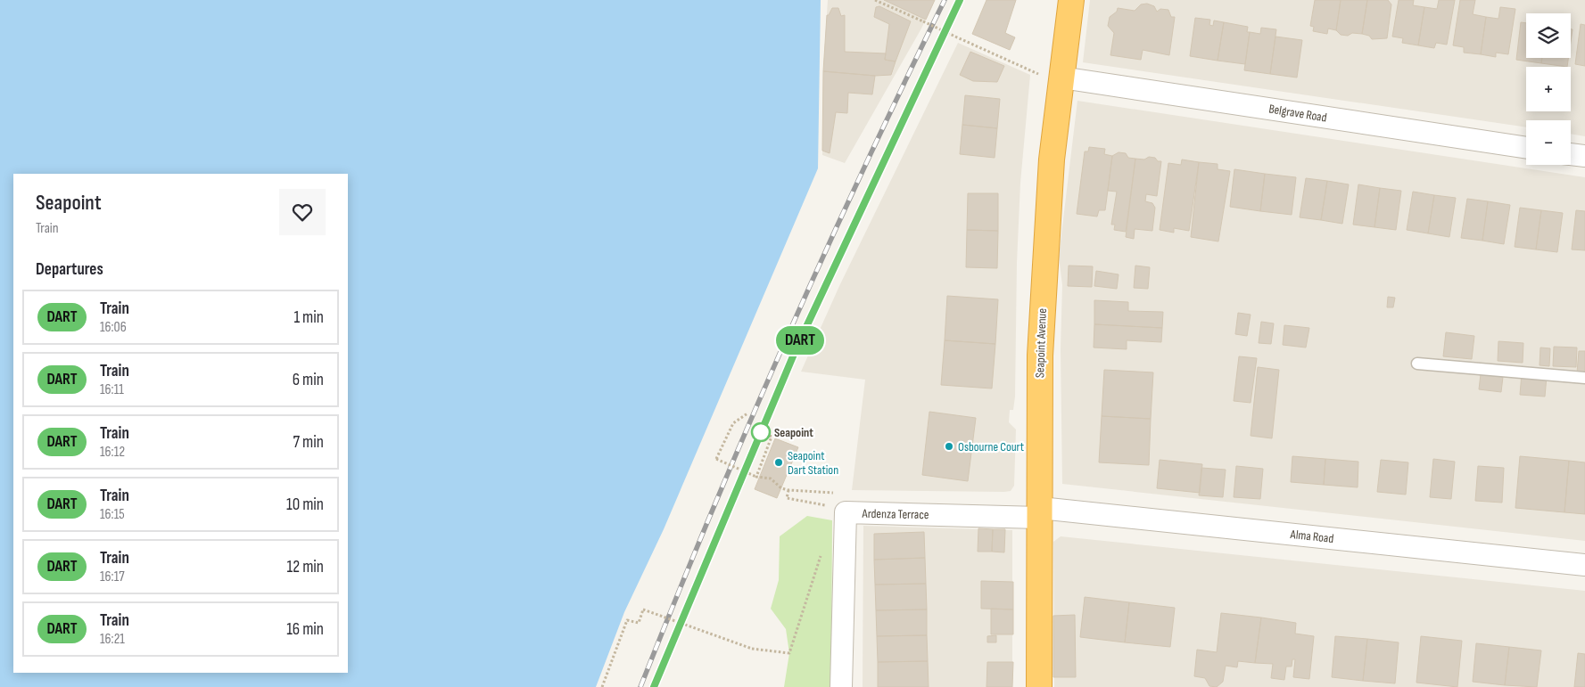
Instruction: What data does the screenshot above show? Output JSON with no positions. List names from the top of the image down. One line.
{"streets":{"highway":["Seapoint Avenue"],"street":["Belgrave Road","Ardenza Terrace","Alma Road"]},"crossings":[["Belgrave Road","Seapoint Avenue"],["Seapoint Avenue","Ardenza Terrace"],["Seapoint Avenue","Alma Road"],["Ardenza Terrace","Alma Road"]],"places":["Seapoint","Osbourne Court","Seapoint Dart Station"],"page":{"on_map":"DART","map_buttons":["+","−"],"heading":[["Seapoint","Train"],"Departures"],"list":[{"mark":"DART","name":"Train","note":"16:06","value":"1 min"},{"mark":"DART","name":"Train","note":"16:11","value":"6 min"},{"mark":"DART","name":"Train","note":"16:12","value":"7 min"},{"mark":"DART","name":"Train","note":"16:15","value":"10 min"},{"mark":"DART","name":"Train","note":"16:17","value":"12 min"},{"mark":"DART","name":"Train","note":"16:21","value":"16 min"}]}}
